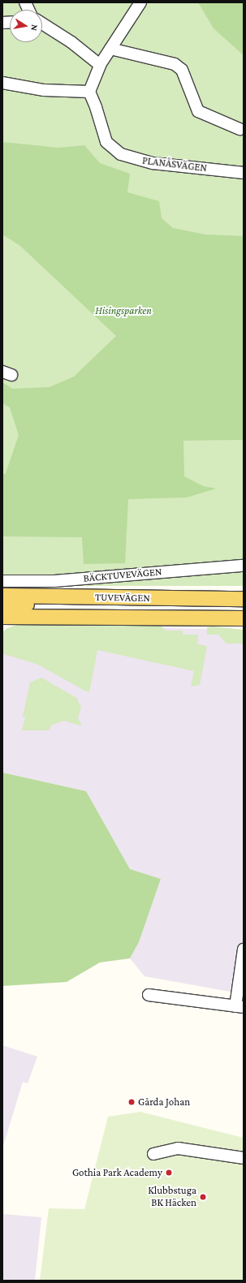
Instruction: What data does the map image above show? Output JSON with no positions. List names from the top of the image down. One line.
{"streets":{"main road":["TUVEVÄGEN"],"street":["PLANÅSVÄGEN","BÄCKTUVEVÄGEN"]},"parks":["Hisingsparken"],"places":["Gårda Johan","Gothia Park Academy","Klubbstuga BK Häcken"],"north":"right"}
